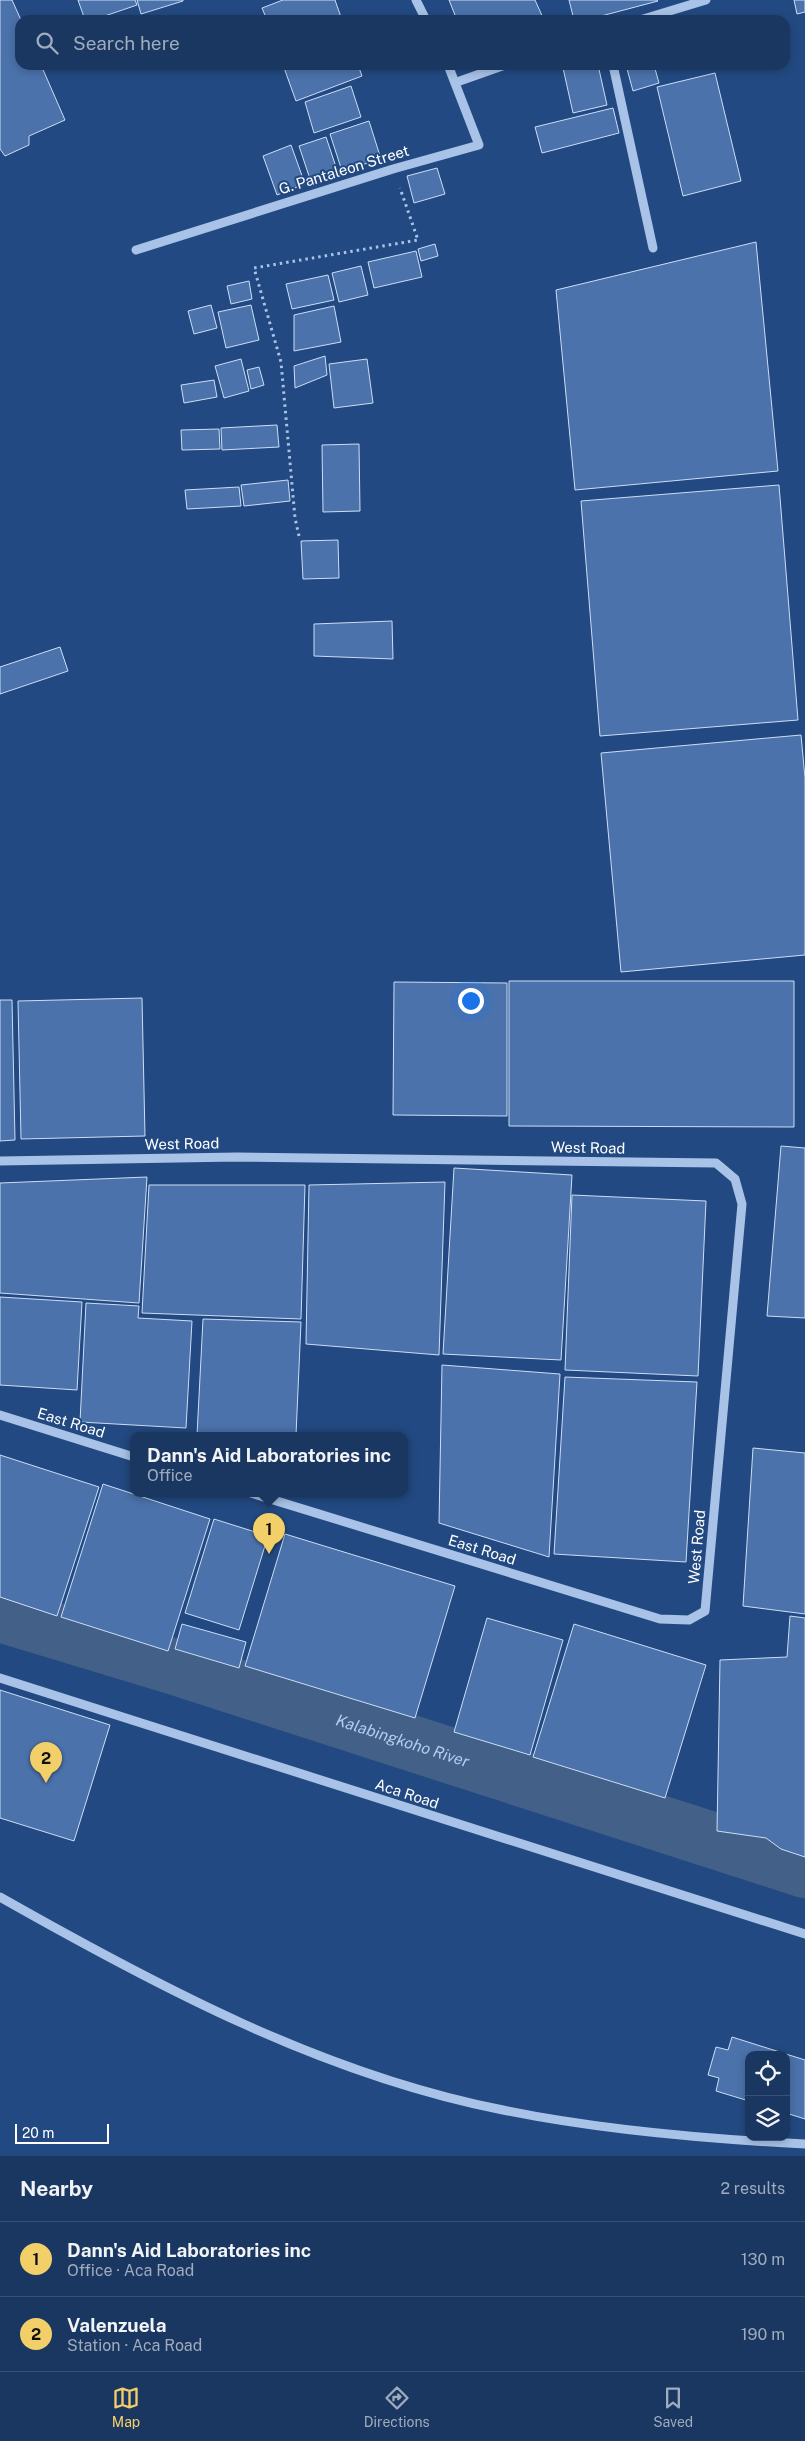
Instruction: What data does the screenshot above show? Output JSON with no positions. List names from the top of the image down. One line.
{"streets":{"street":["G. Pantaleon Street","West Road","East Road","Aca Road"]},"crossings":[["West Road","East Road"]],"water":["Kalabingkoho River"],"scale_bar":"20 m","page":{"search":"Search here","popup":["Dann's Aid Laboratories inc","Office"],"pins":["1","2"],"scale":"20 m","heading":["Nearby","2 results"],"list":[{"mark":"1","name":"Dann's Aid Laboratories inc","note":"Office · Aca Road","value":"130 m"},{"mark":"2","name":"Valenzuela","note":"Station · Aca Road","value":"190 m"}],"nav":["Map","Directions","Saved"]}}
